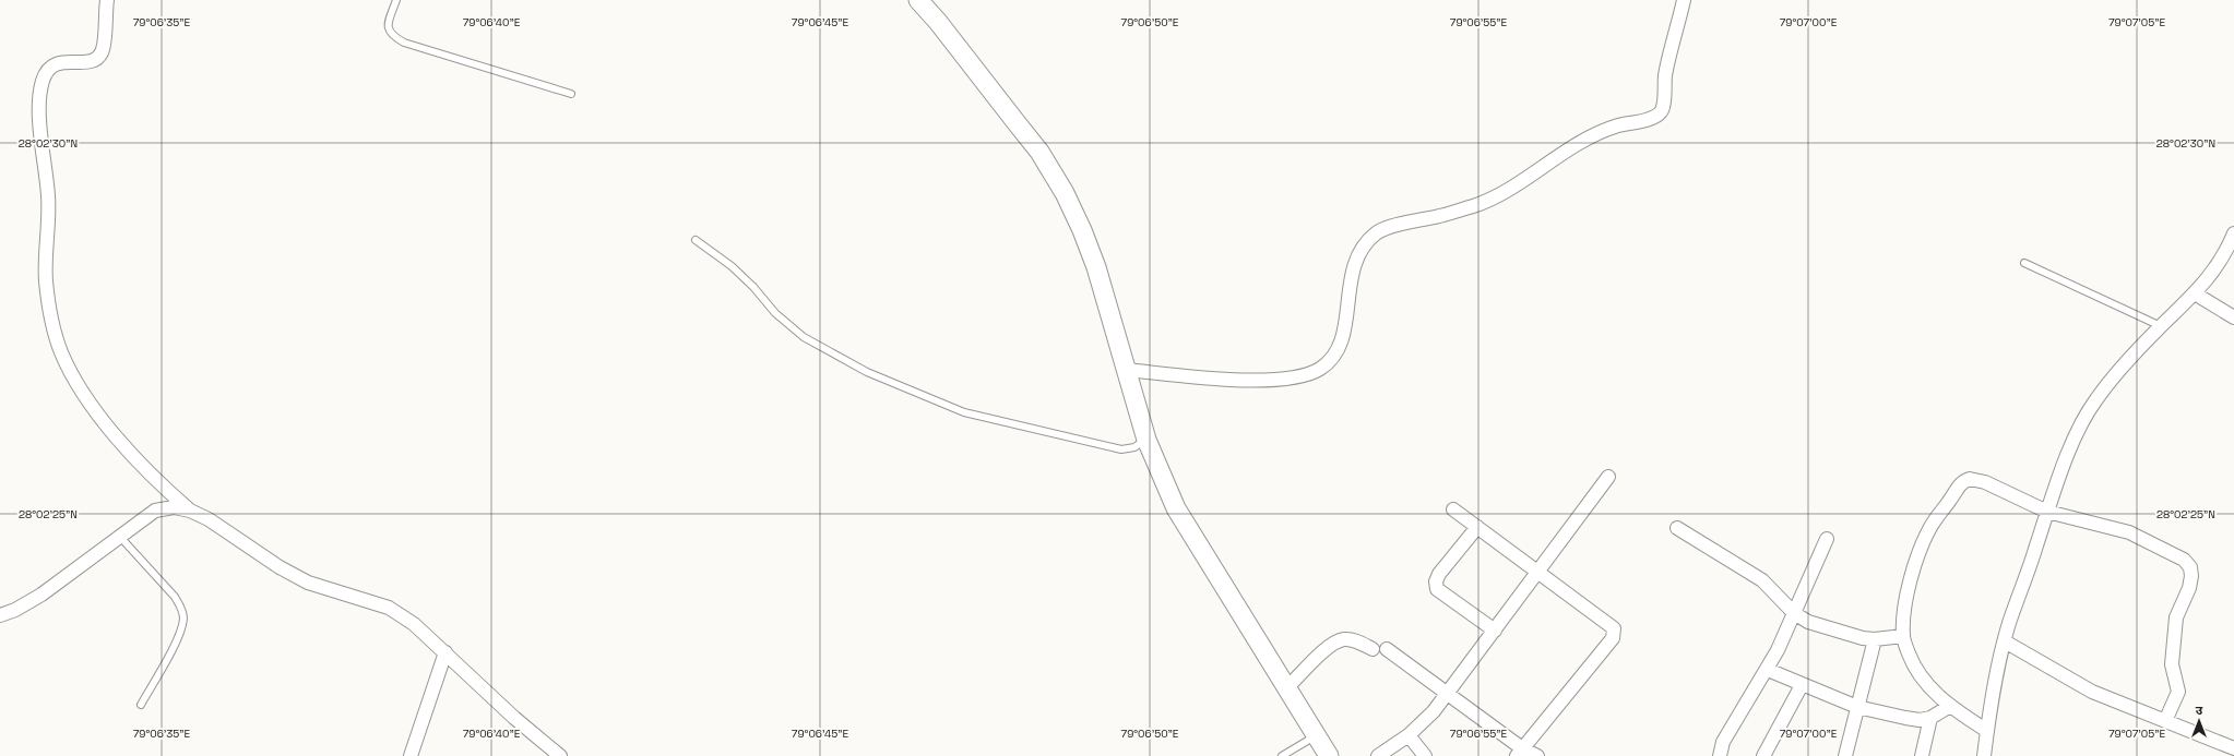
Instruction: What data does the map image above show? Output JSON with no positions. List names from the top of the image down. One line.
{"north":"top","coordinates":["79°06'35\"E","79°06'40\"E","79°06'45\"E","79°06'50\"E","79°06'55\"E","79°07'00\"E","79°07'05\"E","28°02'30\"N","28°02'25\"N"]}
